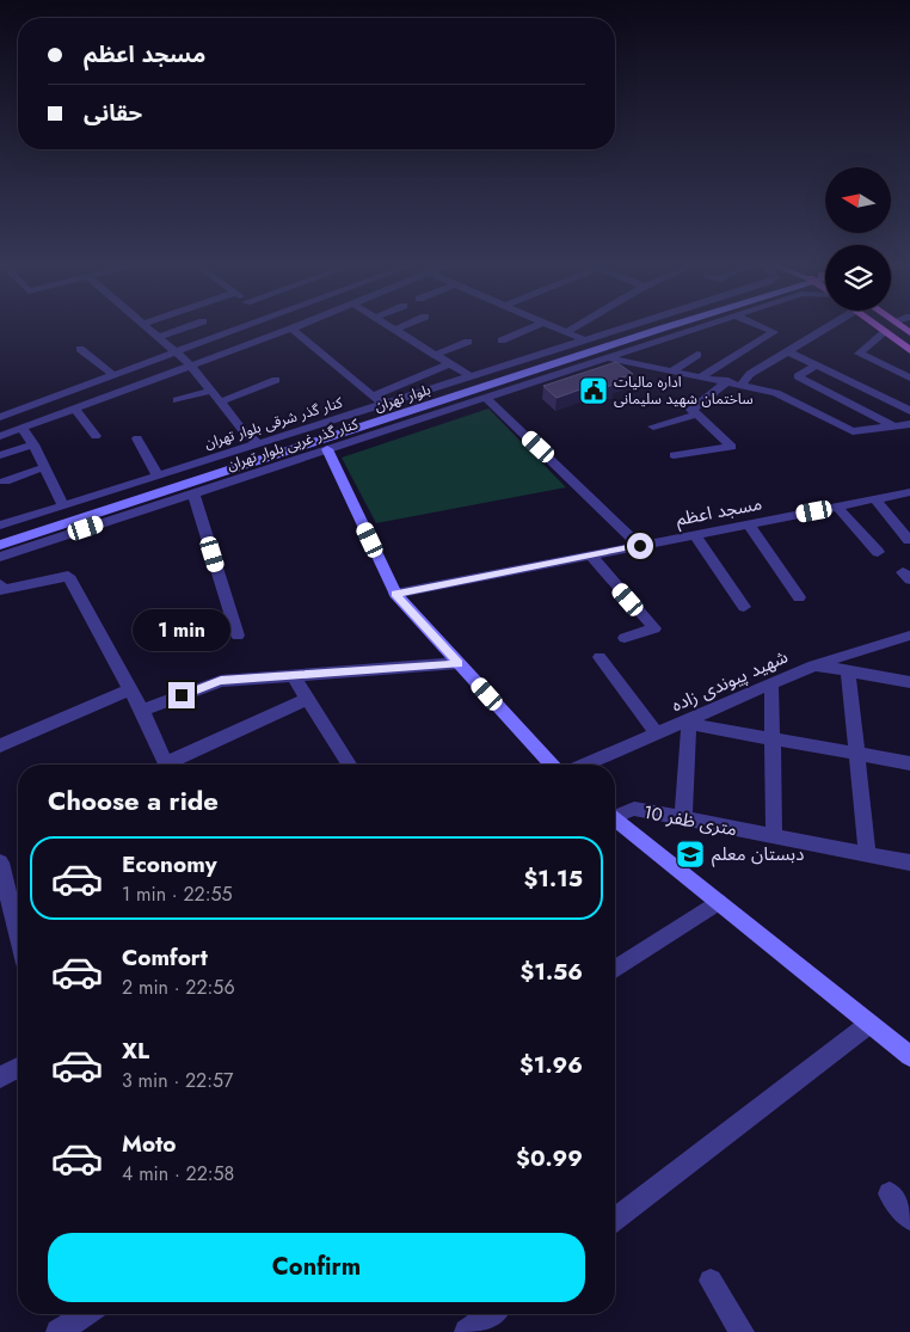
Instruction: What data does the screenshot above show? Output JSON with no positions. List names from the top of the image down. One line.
{"streets":{"main road":["بلوار تهران"],"street":["کنار گذر شرقی بلوار تهران","کنار گذر غربی بلوار تهران","مسجد اعظم","شهید پیوندی زاده","10 متری ظفر"]},"places":{"public building":["اداره مالیات ساختمان شهید سلیمانی"],"school or university":["دبستان معلم"]},"north":"left","page":{"banner":["مسجد اعظم","حقانی"],"bubble":"1 min","heading":"Choose a ride","list":[{"name":"Economy","note":"1 min · 22:55","value":"$1.15"},{"name":"Comfort","note":"2 min · 22:56","value":"$1.56"},{"name":"XL","note":"3 min · 22:57","value":"$1.96"},{"name":"Moto","note":"4 min · 22:58","value":"$0.99"}],"buttons":"Confirm"}}
